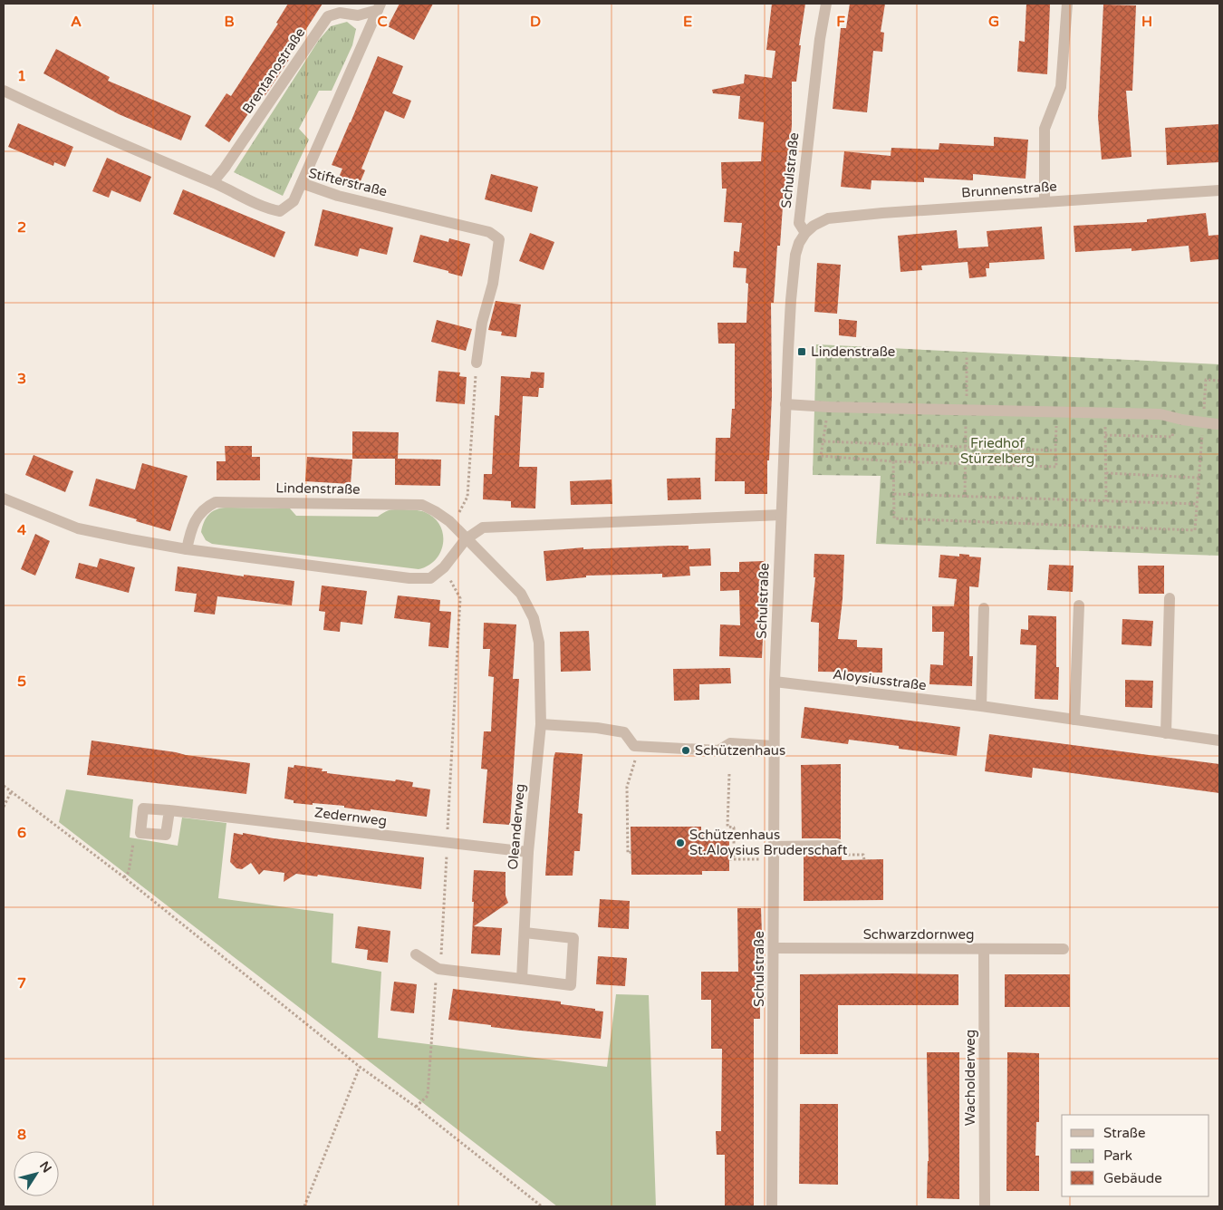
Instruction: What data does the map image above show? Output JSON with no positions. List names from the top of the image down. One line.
{"streets":{"street":["Brentanostraße","Schulstraße","Stifterstraße","Brunnenstraße","Lindenstraße","Aloysiusstraße","Zedernweg","Oleanderweg","Schwarzdornweg","Wacholderweg"]},"crossings":[["Brentanostraße","Stifterstraße"],["Schulstraße","Brunnenstraße"],["Schulstraße","Aloysiusstraße"],["Schulstraße","Schwarzdornweg"],["Lindenstraße","Oleanderweg"],["Zedernweg","Oleanderweg"],["Schwarzdornweg","Wacholderweg"]],"parks":["Friedhof Stürzelberg"],"places":{"transit":["Lindenstraße"],"other":["Schützenhaus","Schützenhaus St.Aloysius Bruderschaft"]},"legend":["Straße","Park","Gebäude"],"north":"top right","grid":{"columns":["A","B","C","D","E","F","G","H"],"rows":["1","2","3","4","5","6","7","8"]}}
